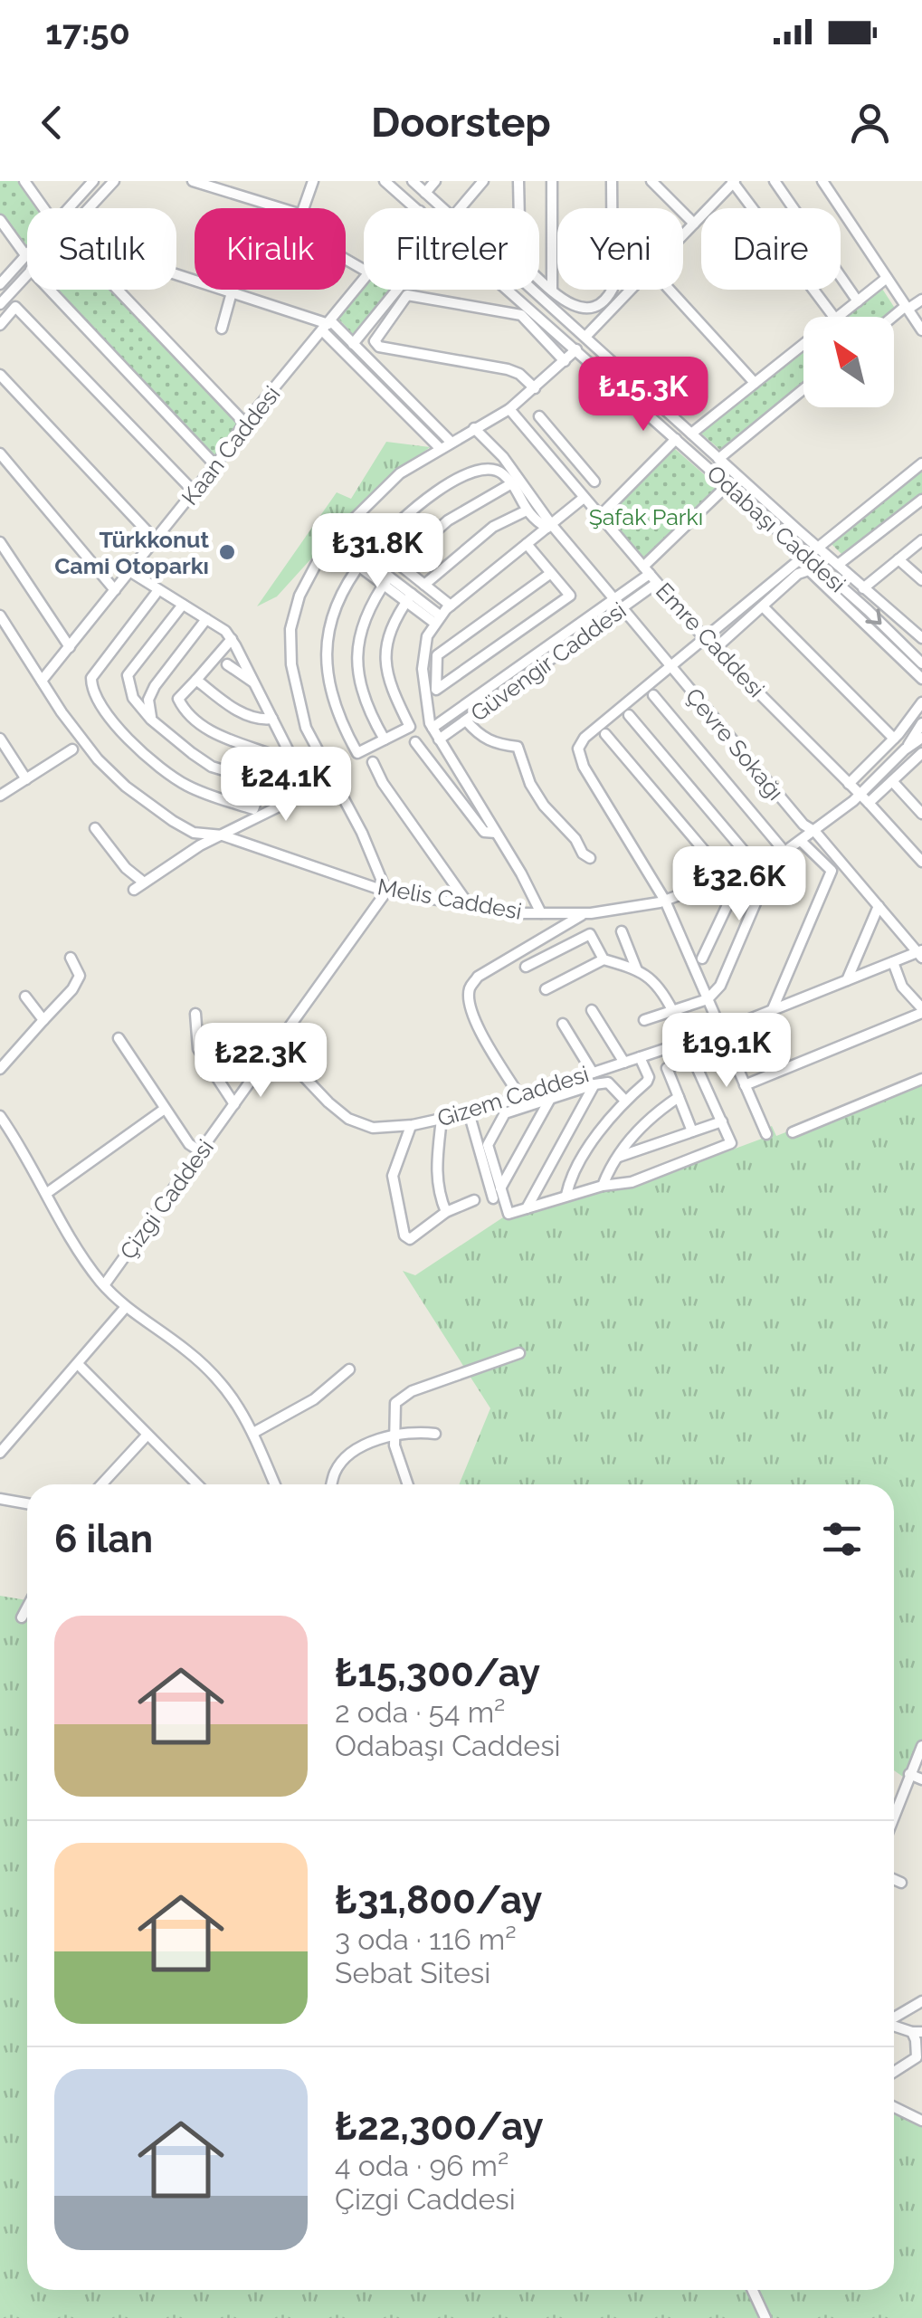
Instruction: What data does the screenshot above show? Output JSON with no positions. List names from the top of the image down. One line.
{"streets":{"street":["Kaan Caddesi","Odabaşı Caddesi","Emre Caddesi","Güvengir Caddesi","Çevre Sokağı","Melis Caddesi","Gizem Caddesi","Çizgi Caddesi"]},"crossings":[["Kaan Caddesi","Melis Caddesi"],["Odabaşı Caddesi","Güvengir Caddesi"],["Emre Caddesi","Güvengir Caddesi"],["Emre Caddesi","Melis Caddesi"],["Güvengir Caddesi","Çevre Sokağı"],["Çevre Sokağı","Melis Caddesi"],["Çevre Sokağı","Gizem Caddesi"],["Melis Caddesi","Çizgi Caddesi"],["Gizem Caddesi","Çizgi Caddesi"]],"parks":["Şafak Parkı"],"places":["Türkkonut Cami Otoparkı"],"north":"top left","page":{"status":"17:50","header":"Doorstep","chip":["Satılık","Kiralık","Filtreler","Yeni","Daire"],"price":["₺15.3K","₺31.8K","₺24.1K","₺32.6K","₺19.1K","₺22.3K"],"heading":"6 ilan","list":[{"name":"₺15,300/ay","note":"2 oda · 54 m² · Odabaşı Caddesi"},{"name":"₺31,800/ay","note":"3 oda · 116 m² · Sebat Sitesi"},{"name":"₺22,300/ay","note":"4 oda · 96 m² · Çizgi Caddesi"}]}}
